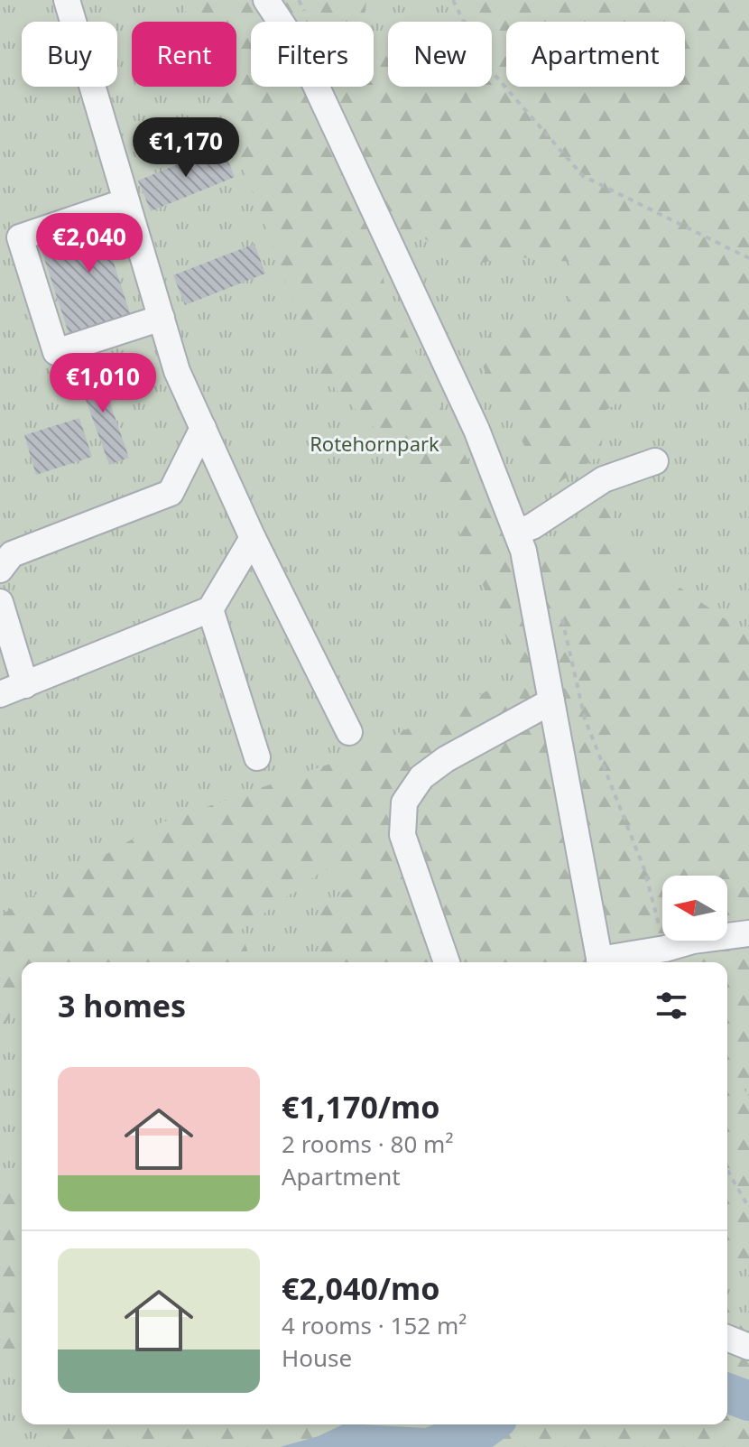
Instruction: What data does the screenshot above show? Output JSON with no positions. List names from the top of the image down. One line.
{"parks":["Rotehornpark"],"north":"left","page":{"chip":["Buy","Rent","Filters","New","Apartment"],"price":["€1,170","€2,040","€1,010"],"heading":"3 homes","list":[{"name":"€1,170/mo","note":"2 rooms · 80 m² · Apartment"},{"name":"€2,040/mo","note":"4 rooms · 152 m² · House"}]}}
